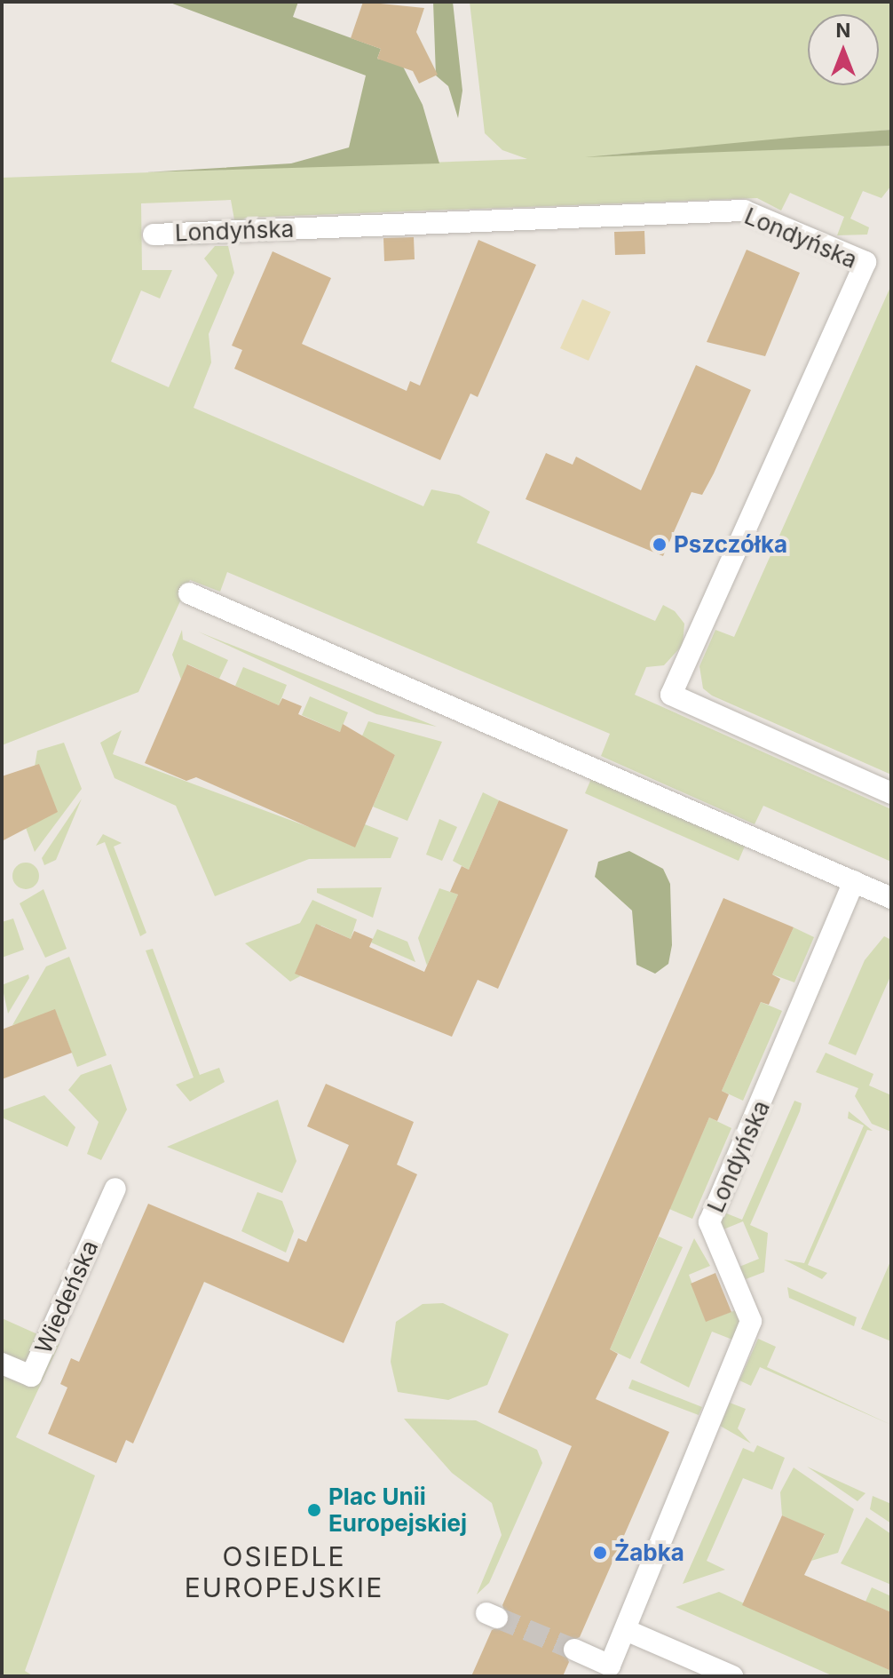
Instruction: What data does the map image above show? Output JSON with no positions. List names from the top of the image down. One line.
{"streets":{"street":["Londyńska","Wiedeńska"]},"districts":["OSIEDLE EUROPEJSKIE"],"places":["Pszczółka","Plac Unii Europejskiej","Żabka"],"north":"top"}
